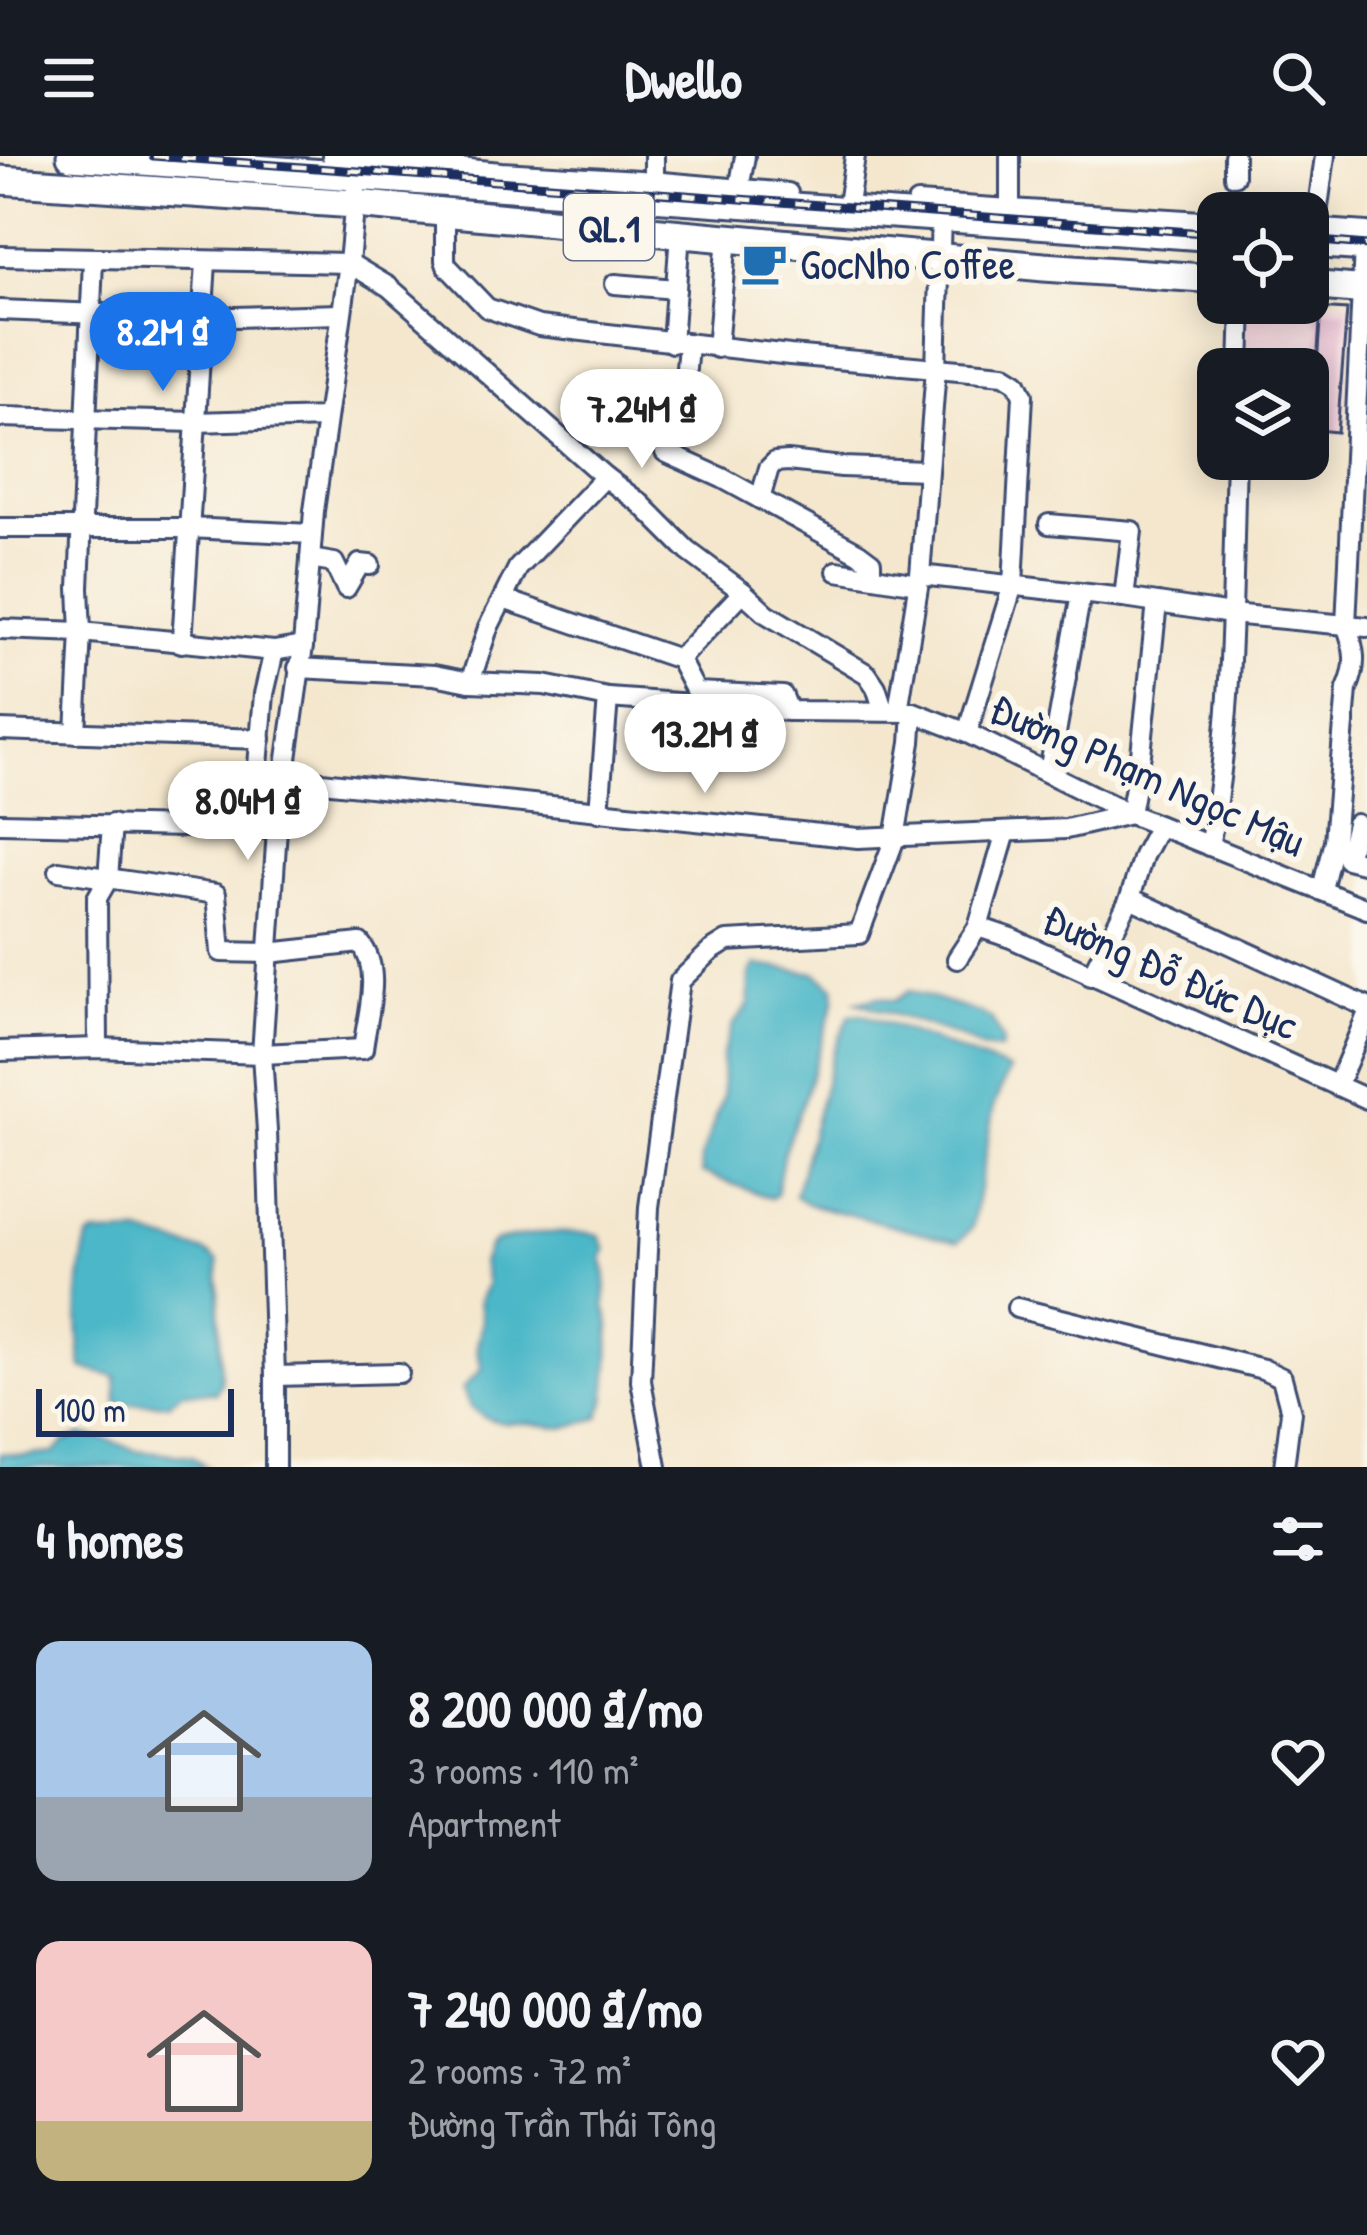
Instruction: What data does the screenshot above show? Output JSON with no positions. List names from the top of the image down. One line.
{"streets":{"highway":["QL.1"],"street":["Đường Phạm Ngọc Mậu","Đường Đỗ Đức Dục"]},"places":{"cafe":["GocNho Coffee"]},"scale_bar":"100 m","page":{"header":"Dwello","price":["8.2M ₫","7.24M ₫","13.2M ₫","8.04M ₫"],"scale":"100 m","heading":"4 homes","list":[{"name":"8 200 000 ₫/mo","note":"3 rooms · 110 m² · Apartment"},{"name":"7 240 000 ₫/mo","note":"2 rooms · 72 m² · Đường Trần Thái Tông"}]}}
